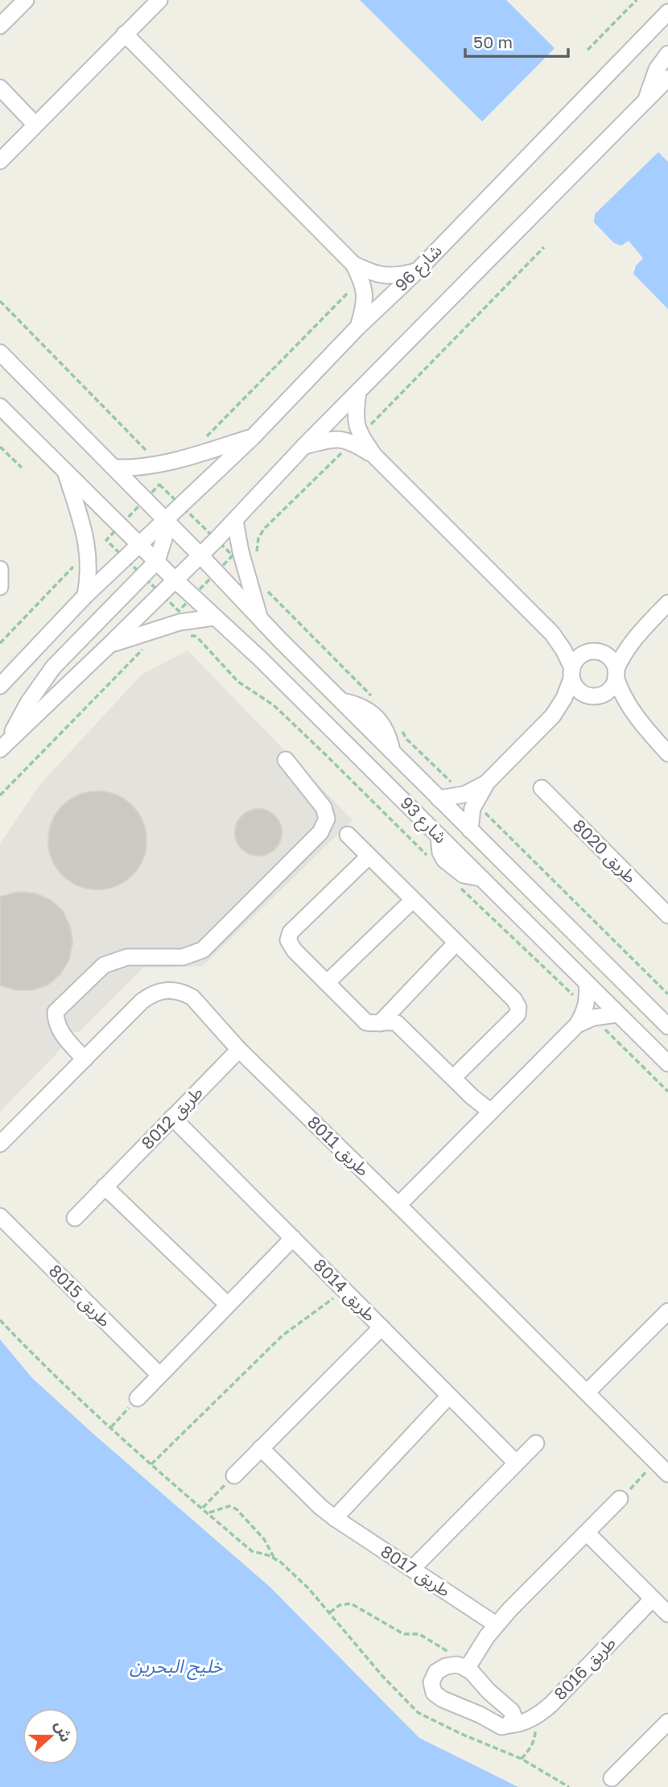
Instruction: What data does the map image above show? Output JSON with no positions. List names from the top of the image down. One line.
{"streets":{"street":["شارع 96","شارع 93","طريق 8020","طريق 8012","طريق 8011","طريق 8014","طريق 8015","طريق 8017","طريق 8016"]},"crossings":[["شارع 96","شارع 93"],["طريق 8012","طريق 8011"],["طريق 8012","طريق 8014"]],"water":["خليج البحرين"],"scale_bar":"50 m","north":"right"}
